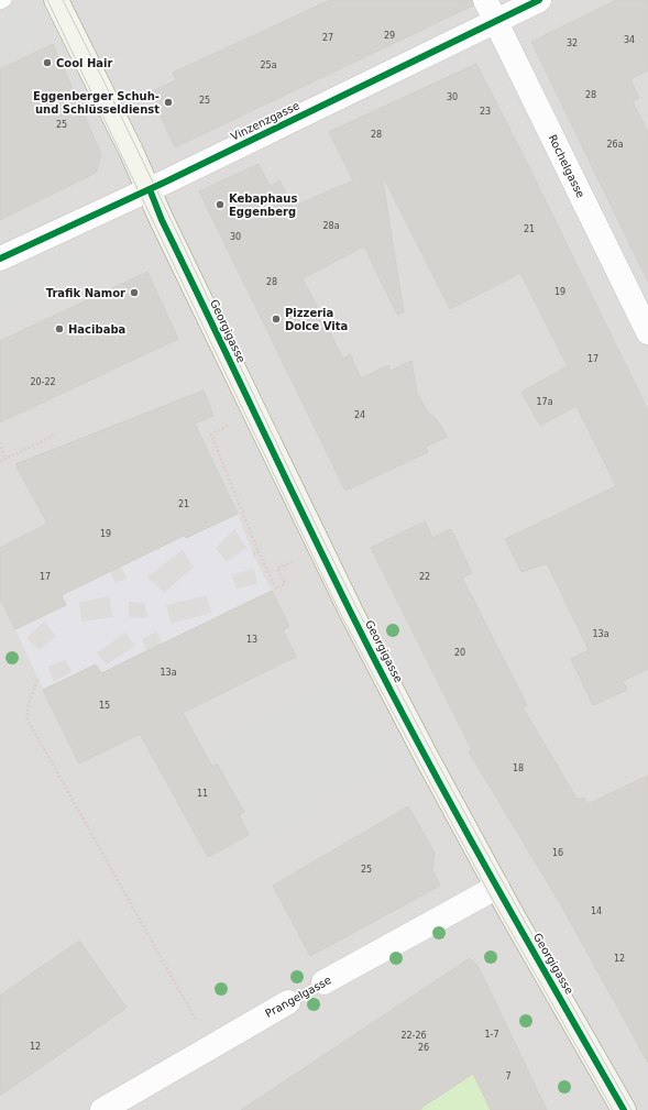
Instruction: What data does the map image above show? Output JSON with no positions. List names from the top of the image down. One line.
{"streets":{"main road":["Georgigasse"],"street":["Vinzenzgasse","Rochelgasse","Prangelgasse"]},"crossings":[["Vinzenzgasse","Rochelgasse"],["Vinzenzgasse","Georgigasse"],["Georgigasse","Prangelgasse"]],"places":["Cool Hair","Eggenberger Schuh- und Schlüsseldienst","Kebaphaus Eggenberg","Trafik Namor","Pizzeria Dolce Vita","Hacibaba"],"house_numbers":["29","27","34","32","25a","28","30","25","23","25","28","26a","28a","21","30","28","19","17","20-22","17a","24","21","19","17","22","13a","13","20","13a","15","18","11","16","25","14","12","1-7","22-26","12","26","7"]}
